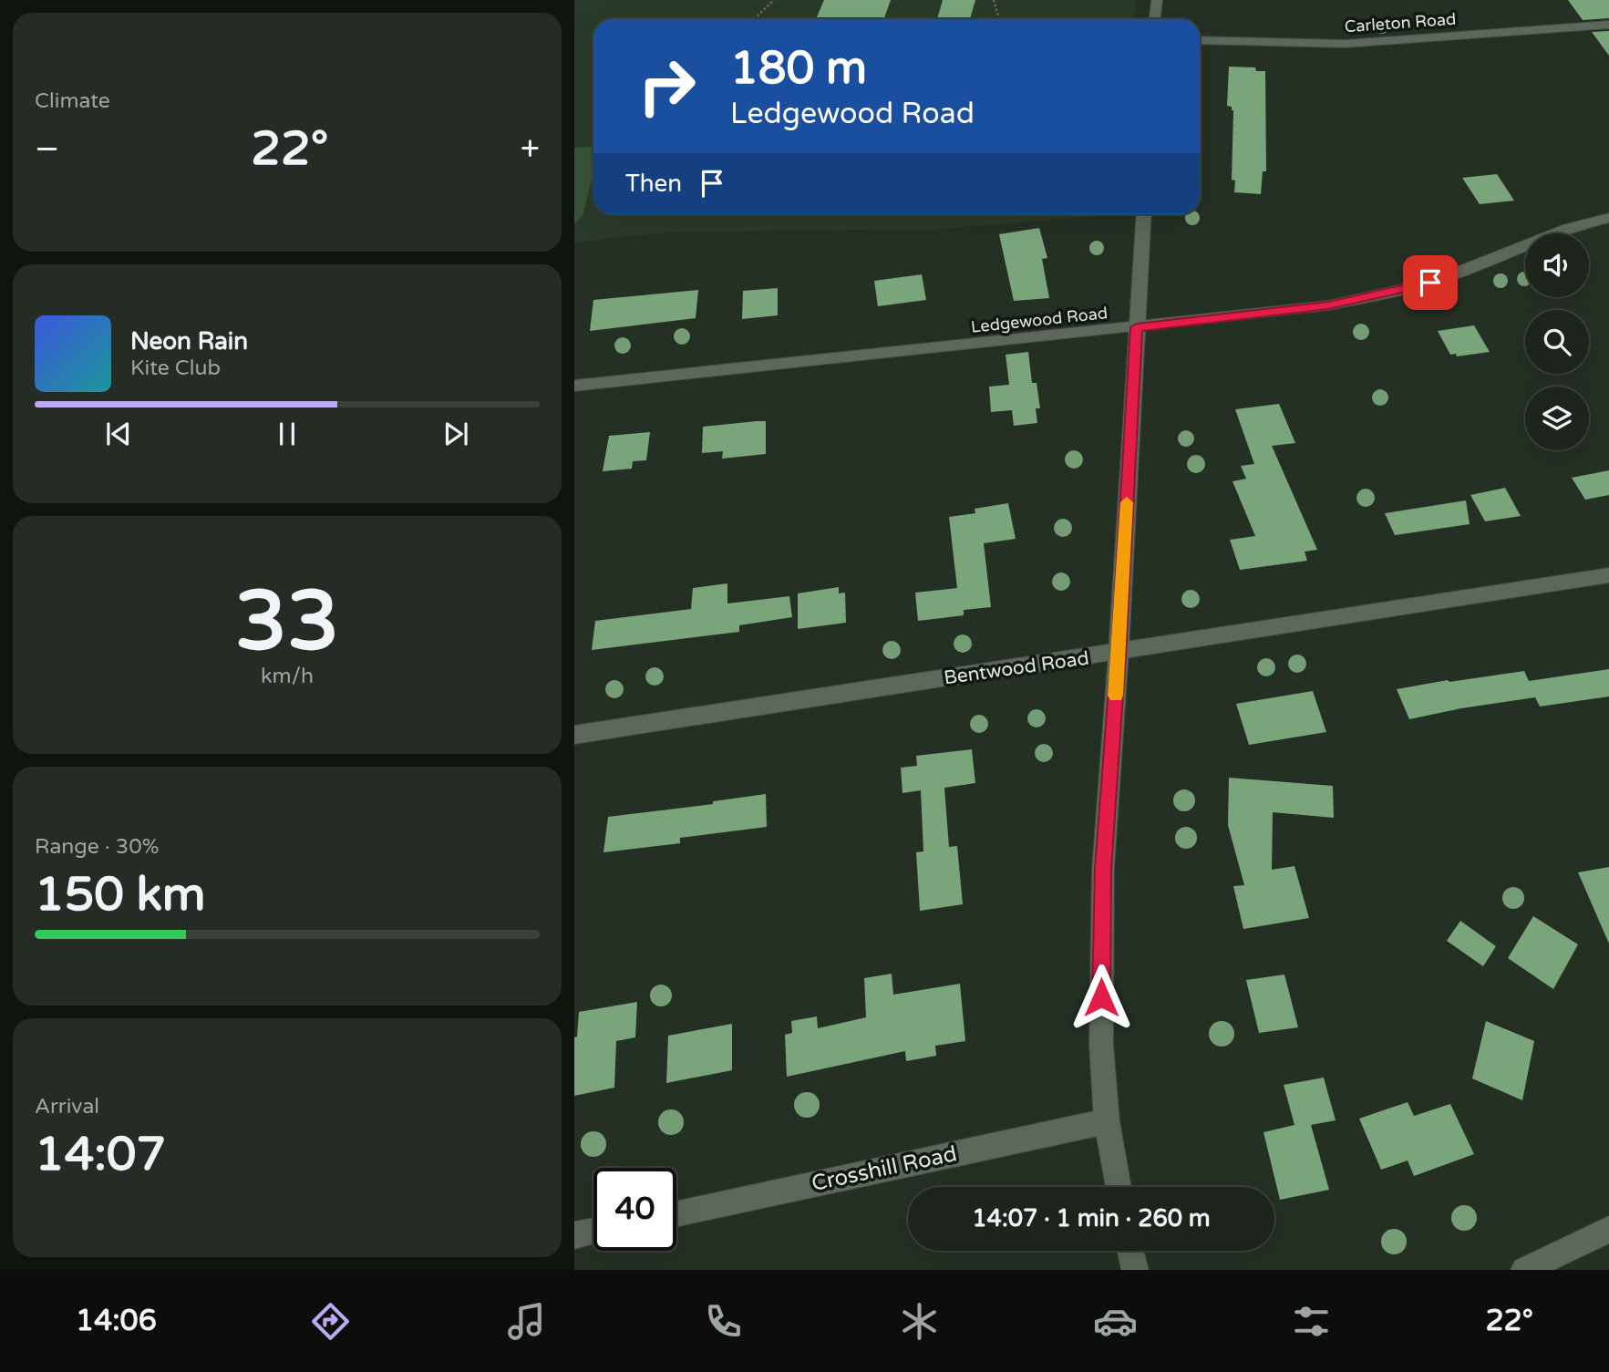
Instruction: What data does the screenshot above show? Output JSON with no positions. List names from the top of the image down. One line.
{"streets":{"street":["Carleton Road","Ledgewood Road","Bentwood Road","Crosshill Road"]},"page":{"tile":["Climate",["33","km/h"],["Range · 30%","150 km"],["Arrival","14:07"]],"turn":["180 m","Ledgewood Road"],"heat":["−","22°","+"],"then":"Then","song":["Neon Rain","Kite Club"],"limit":"40","trip":"14:07 · 1 min · 260 m","tabs":["14:06","22°"]}}
